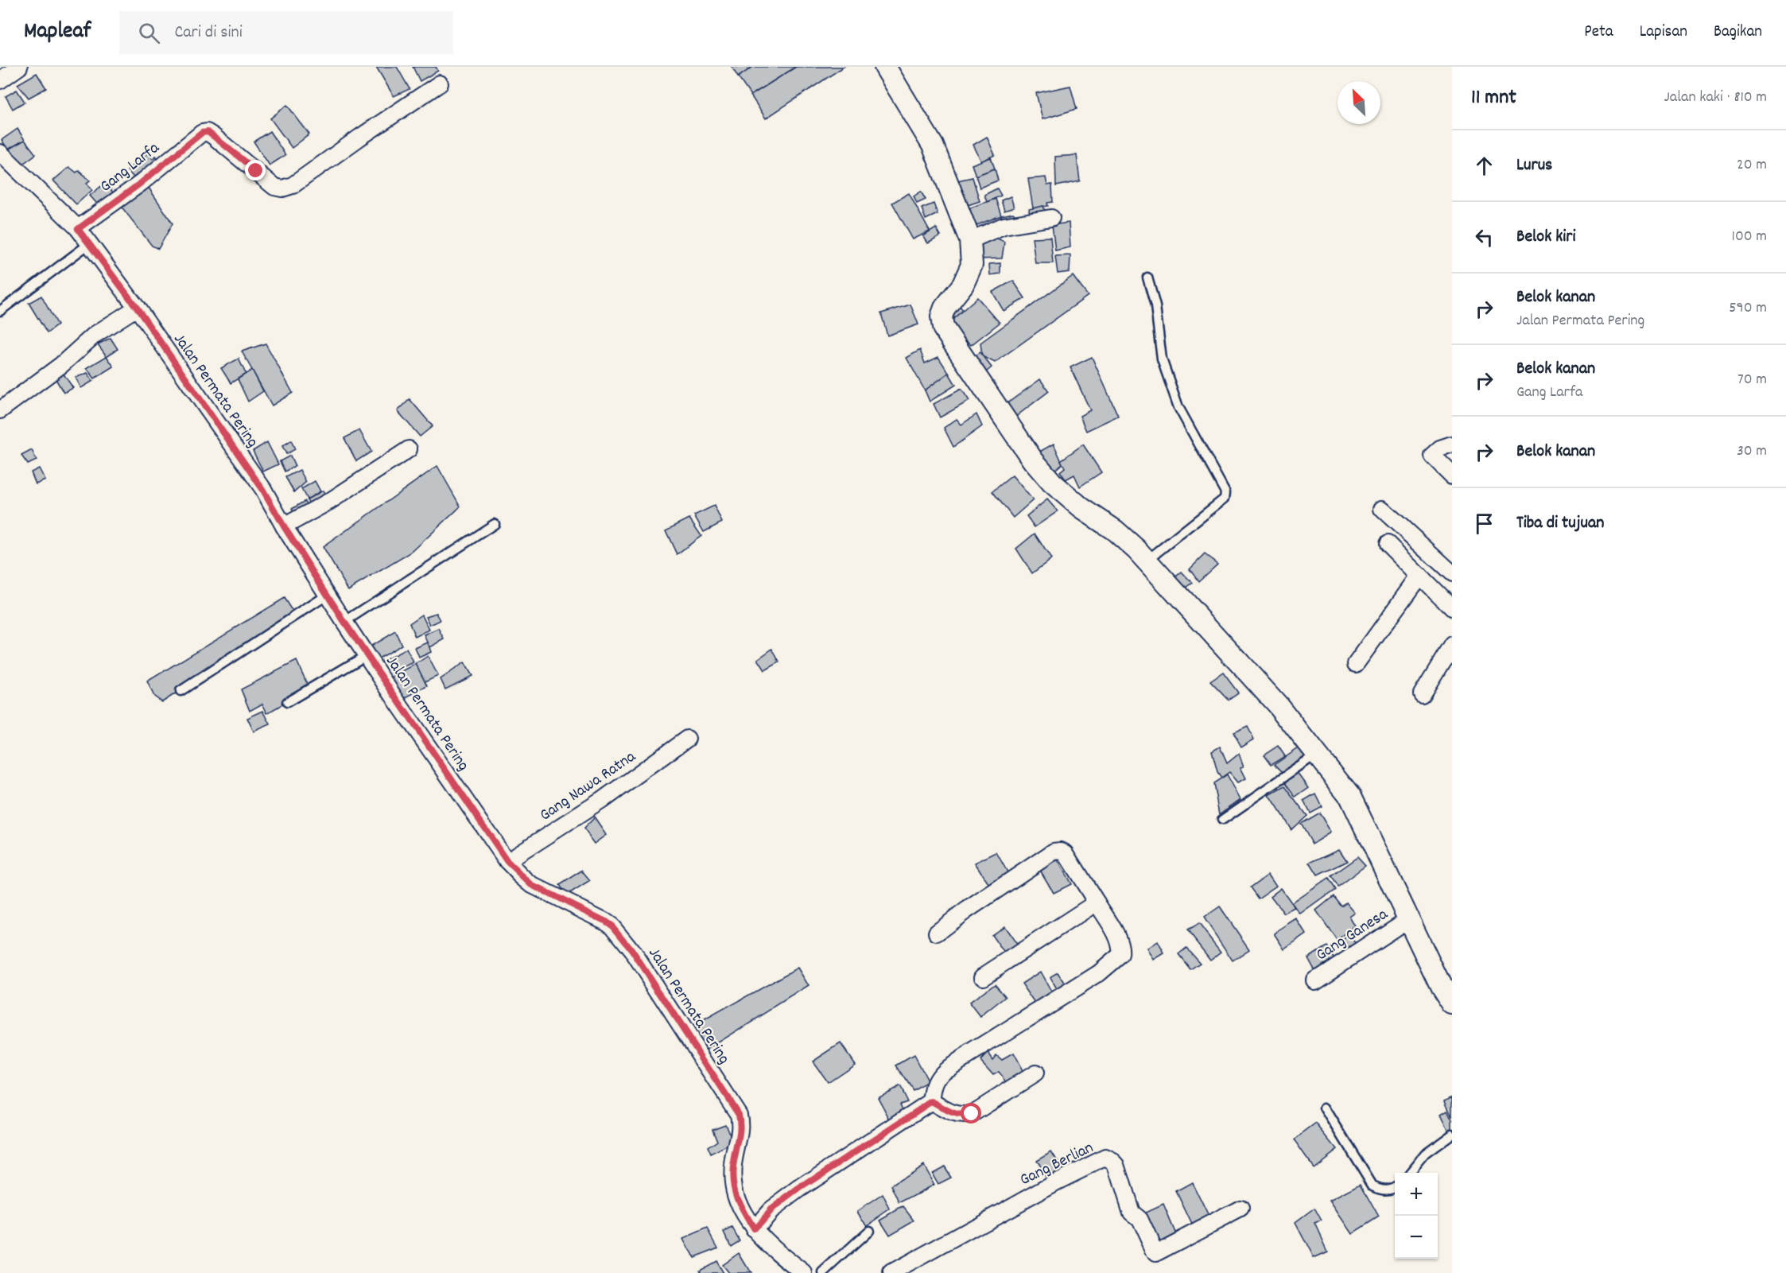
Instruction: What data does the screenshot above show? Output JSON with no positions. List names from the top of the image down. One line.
{"streets":{"street":["Gang Larfa","Jalan Permata Pering","Gang Nawa Ratna","Gang Ganesa","Gang Berlian"]},"crossings":[["Gang Larfa","Jalan Permata Pering"],["Jalan Permata Pering","Gang Nawa Ratna"]],"north":"top left","page":{"header":"Mapleaf","search":"Cari di sini","nav":["Peta","Lapisan","Bagikan"],"heading":["11 mnt","Jalan kaki · 810 m"],"list":[["Lurus","20 m"],["Belok kiri","100 m"],["Belok kanan","Jalan Permata Pering","590 m"],["Belok kanan","Gang Larfa","70 m"],["Belok kanan","30 m"],"Tiba di tujuan"],"map_buttons":["+","−"]}}
